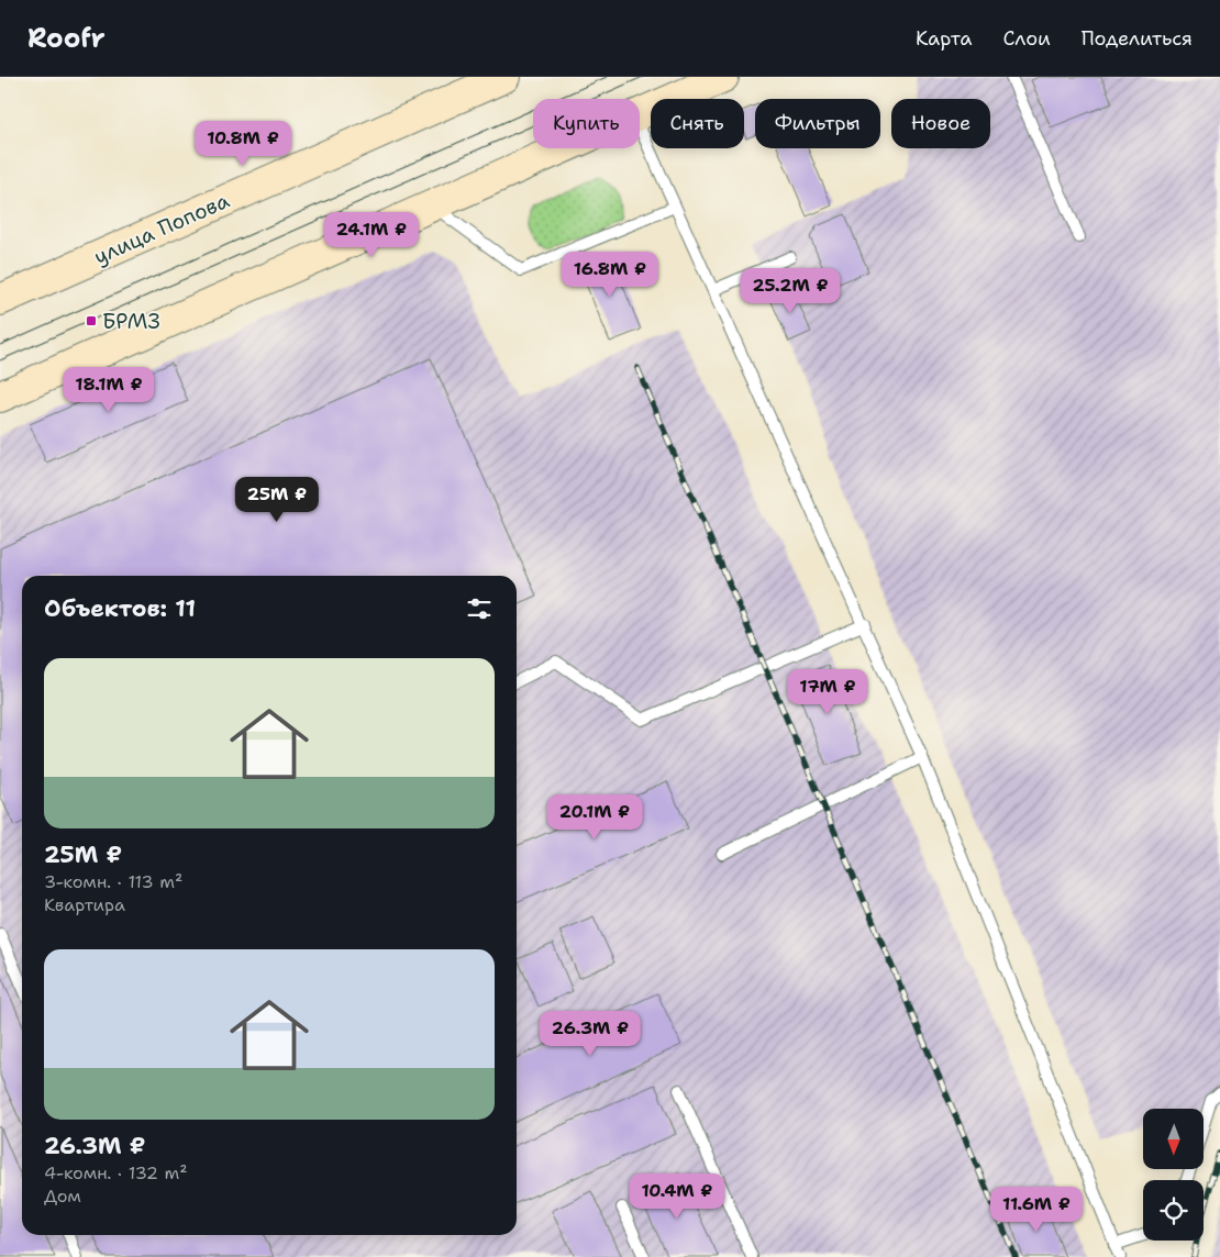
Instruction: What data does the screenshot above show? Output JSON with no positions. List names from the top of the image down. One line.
{"streets":{"main road":["улица Попова"]},"places":{"transit":["БРМЗ"]},"north":"bottom","page":{"header":"Roofr","nav":["Карта","Слои","Поделиться"],"chip":["Купить","Снять","Фильтры","Новое"],"price":["10.8M ₽","24.1M ₽","16.8M ₽","25.2M ₽","18.1M ₽","25M ₽","17M ₽","20.1M ₽","26.3M ₽","10.4M ₽","11.6M ₽"],"heading":"Объектов: 11","list":[{"name":"25M ₽","note":"3-комн. · 113 m² · Квартира"},{"name":"26.3M ₽","note":"4-комн. · 132 m² · Дом"}]}}
